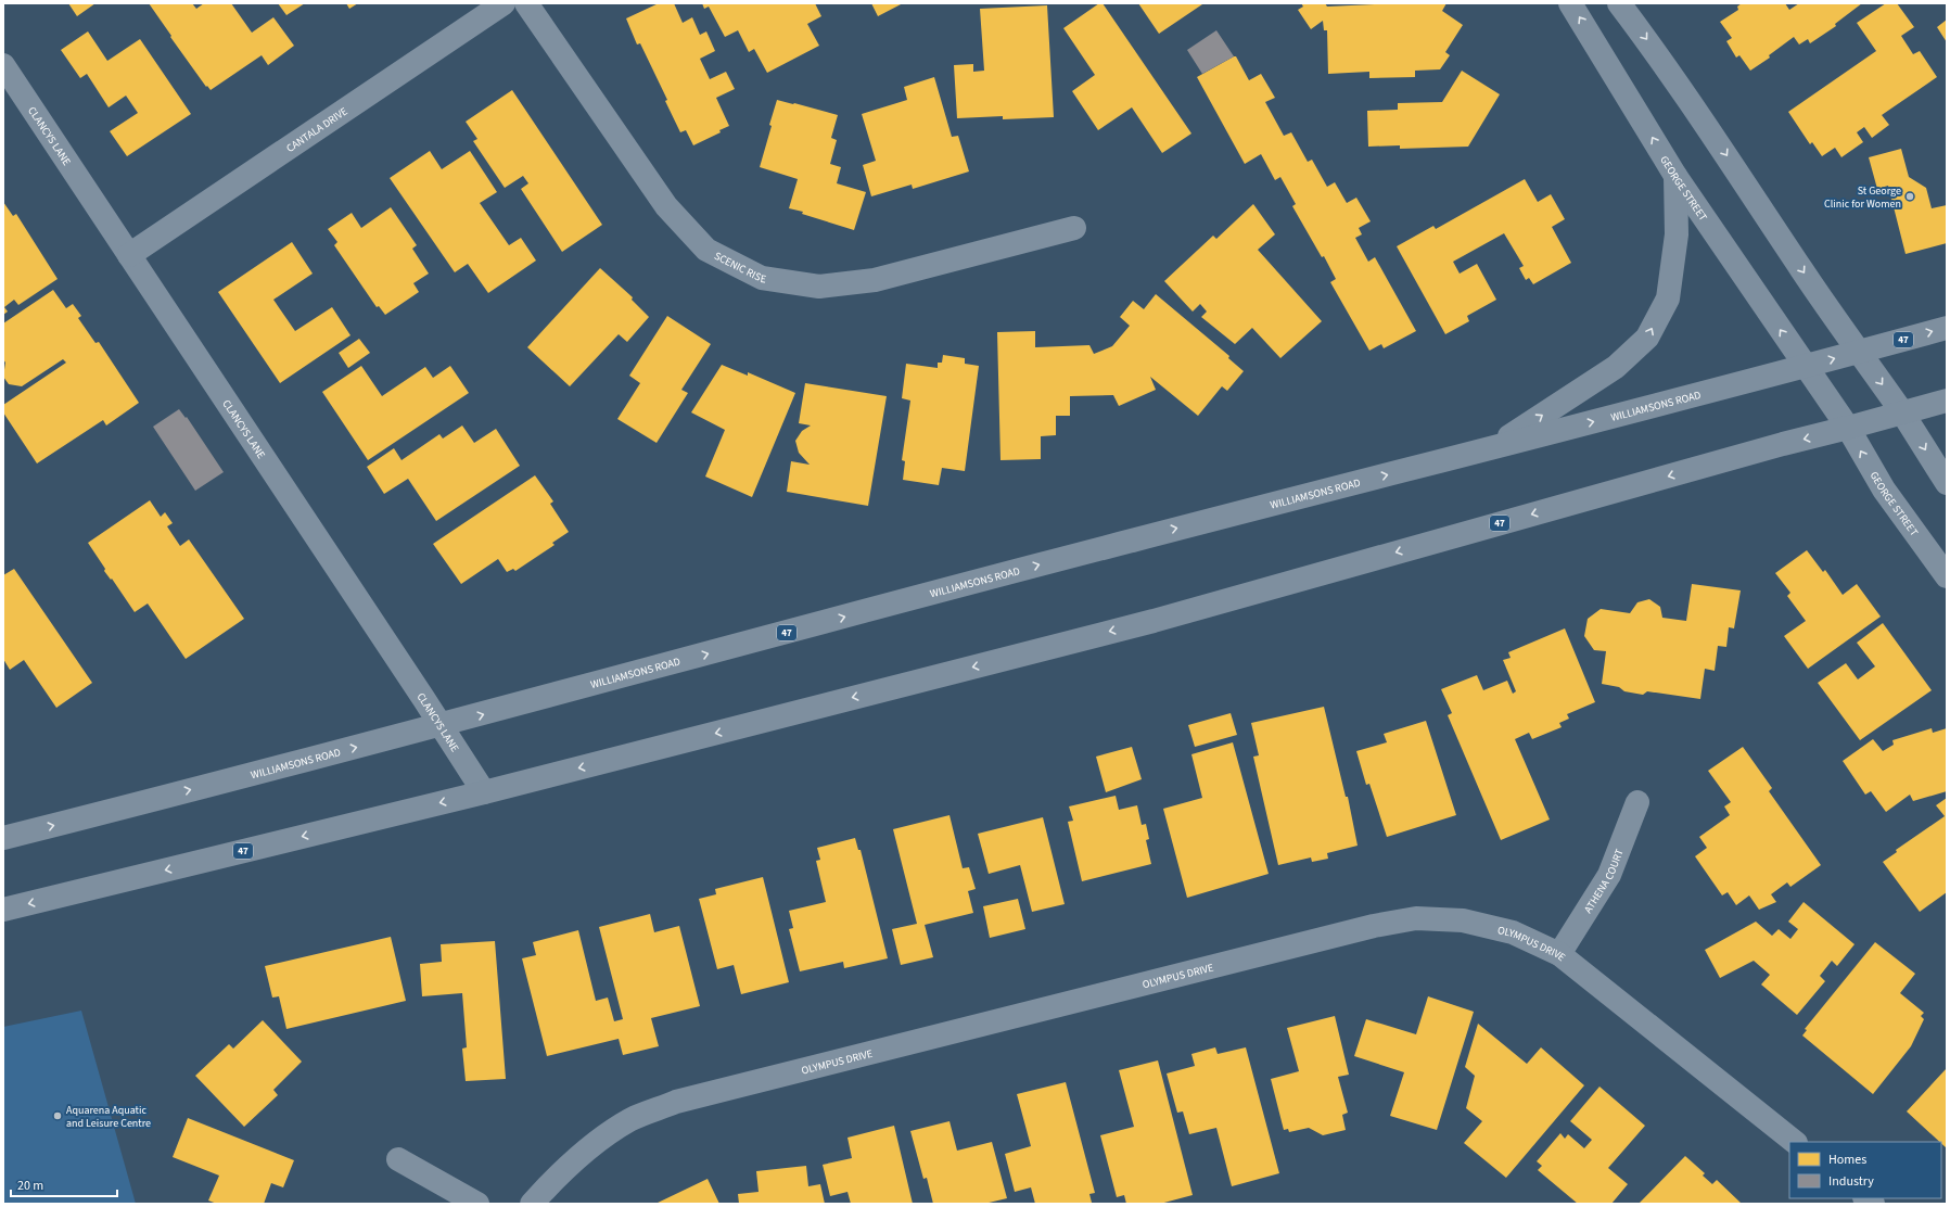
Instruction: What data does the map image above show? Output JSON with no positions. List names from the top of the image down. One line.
{"streets":{"main road":["GEORGE STREET","47","WILLIAMSONS ROAD"],"street":["CANTALA DRIVE","CLANCYS LANE","SCENIC RISE","ATHENA COURT","OLYMPUS DRIVE"]},"crossings":[["CANTALA DRIVE","CLANCYS LANE"],["CLANCYS LANE","47"],["CLANCYS LANE","WILLIAMSONS ROAD"],["GEORGE STREET","47"],["GEORGE STREET","WILLIAMSONS ROAD"],["ATHENA COURT","OLYMPUS DRIVE"]],"places":["St George Clinic for Women","Aquarena Aquatic and Leisure Centre"],"legend":["Homes","Industry"],"scale_bar":"20 m"}
